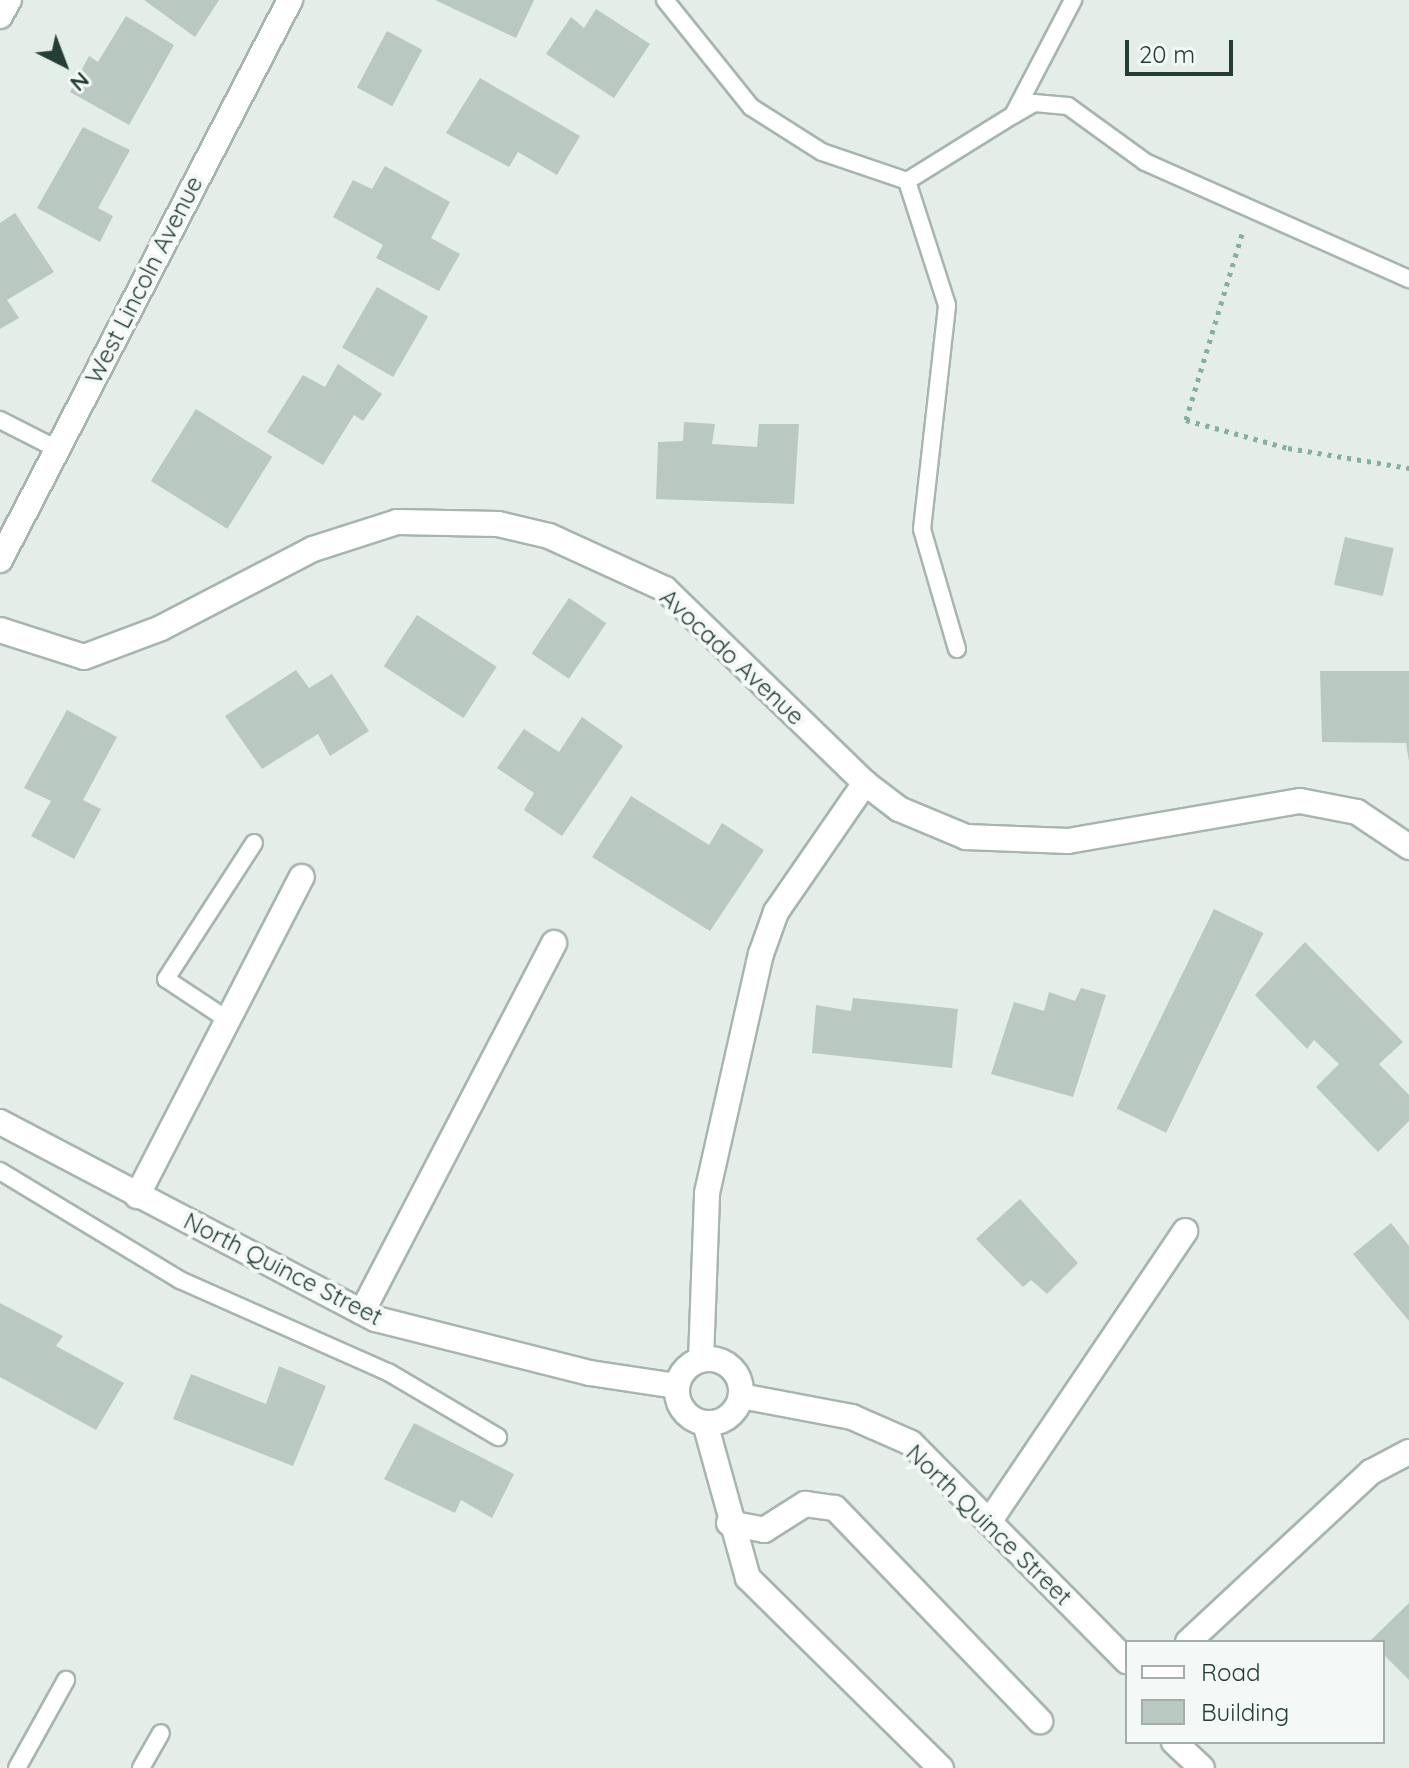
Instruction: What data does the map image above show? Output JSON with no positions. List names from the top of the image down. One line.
{"streets":{"street":["West Lincoln Avenue","Avocado Avenue","North Quince Street"]},"legend":["Road","Building"],"scale_bar":"20 m","north":"bottom right"}
